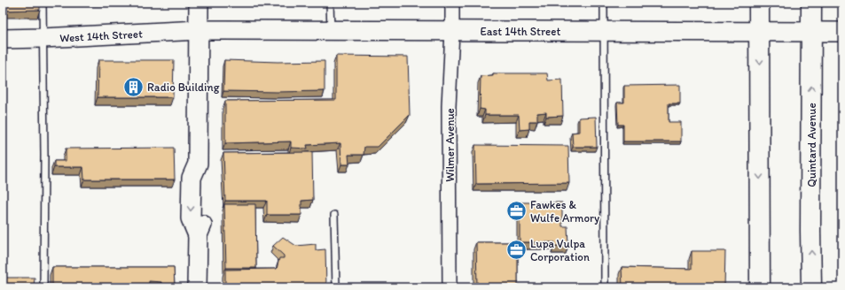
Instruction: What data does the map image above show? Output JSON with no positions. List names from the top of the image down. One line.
{"streets":{"highway":["Quintard Avenue"],"street":["East 14th Street","West 14th Street","Wilmer Avenue"]},"crossings":[["East 14th Street","West 14th Street"],["East 14th Street","Wilmer Avenue"],["East 14th Street","Quintard Avenue"]],"places":{"building":["Radio Building"],"office":["Fawkes & Wulfe Armory","Lupa Vulpa Corporation"]}}
